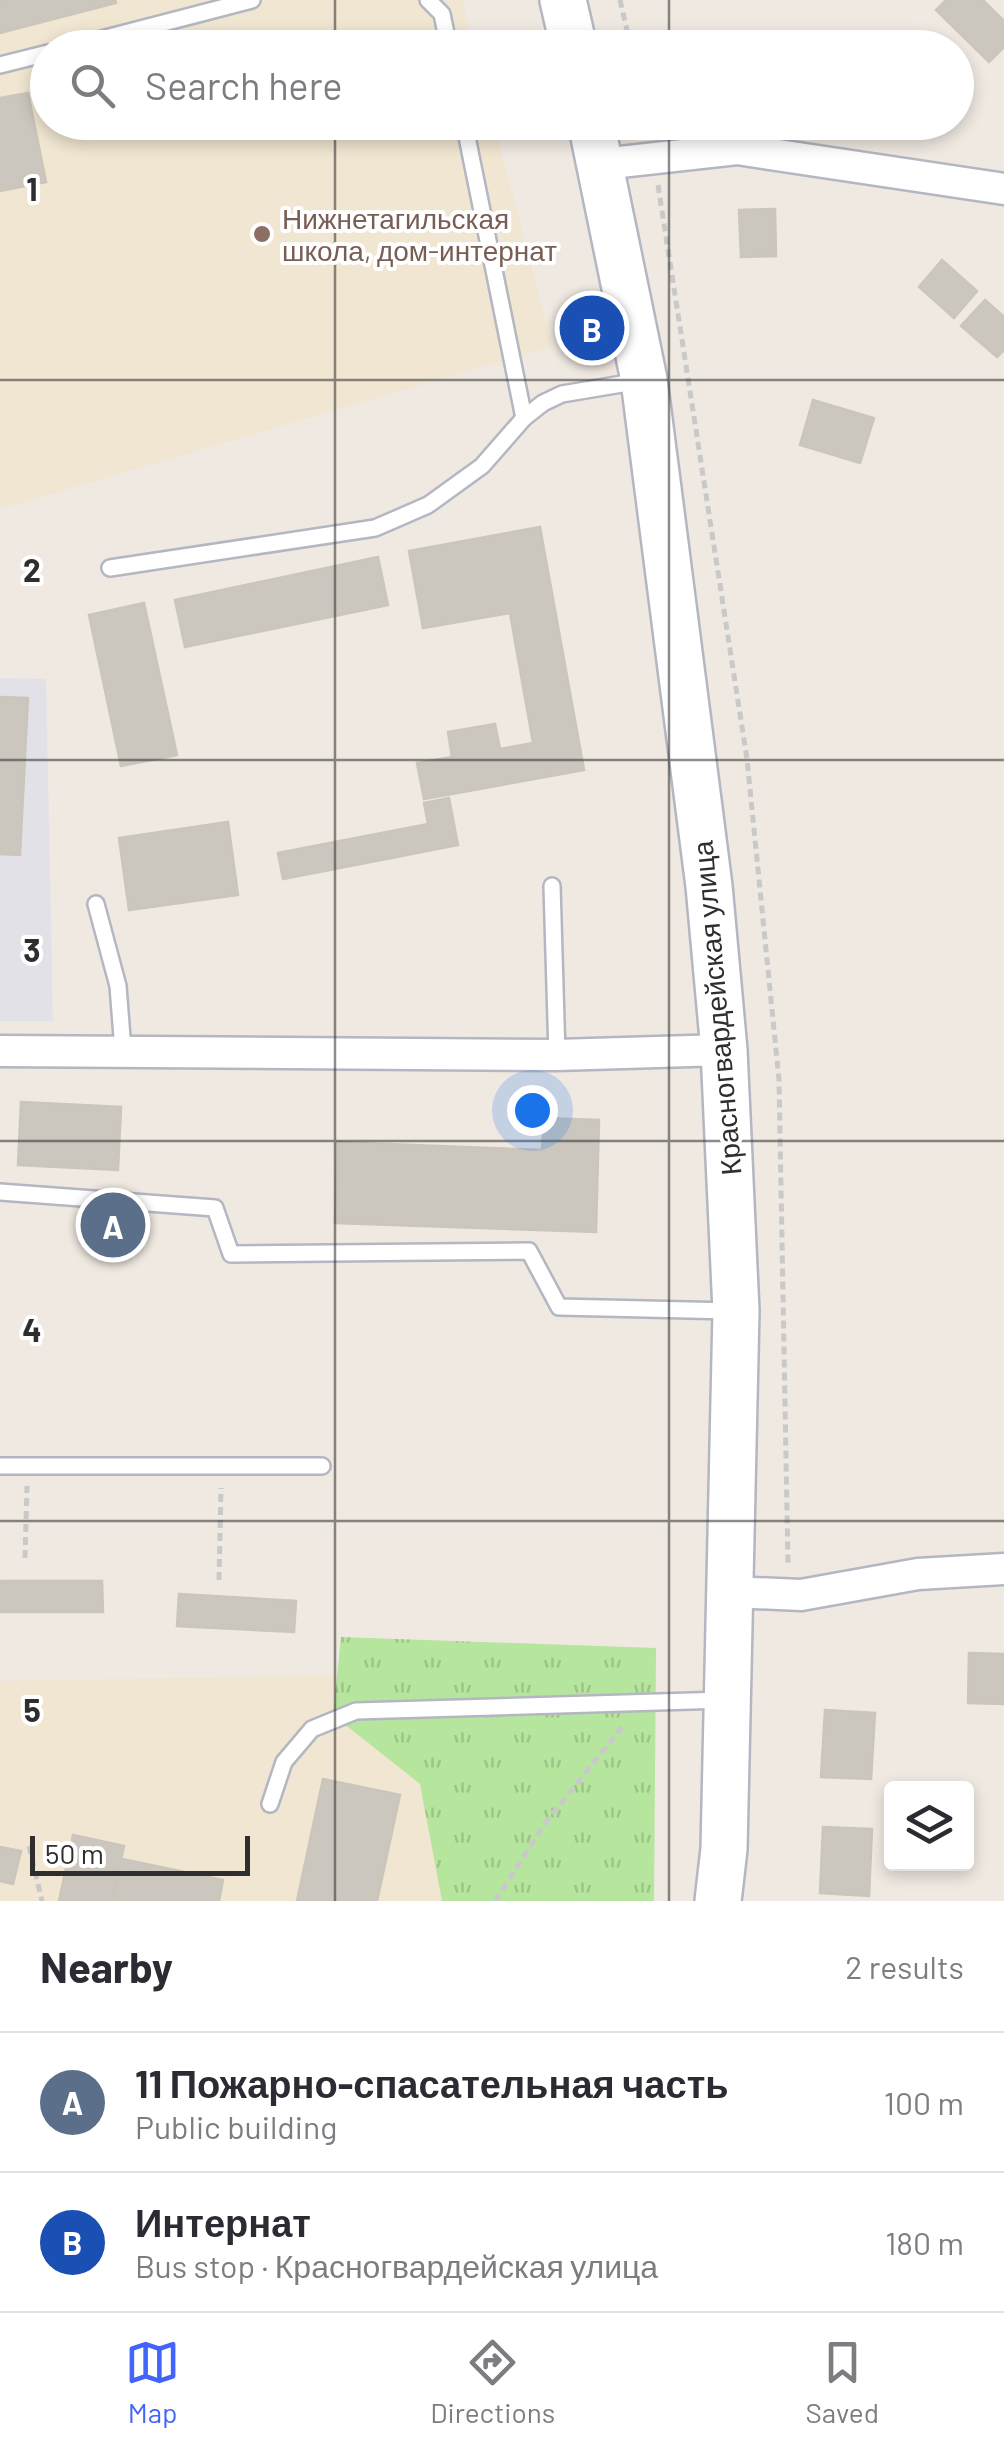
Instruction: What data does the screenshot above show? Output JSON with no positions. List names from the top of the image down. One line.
{"streets":{"main road":["Красногвардейская улица"]},"places":["Нижнетагильская школа, дом-интернат"],"scale_bar":"50 m","page":{"search":"Search here","pins":["B","A"],"scale":"50 m","heading":["Nearby","2 results"],"list":[{"mark":"A","name":"11 Пожарно-спасательная часть","note":"Public building","value":"100 m"},{"mark":"B","name":"Интернат","note":"Bus stop · Красногвардейская улица","value":"180 m"}],"nav":["Map","Directions","Saved"]},"grid":{"rows":["1","2","3","4","5"]}}
